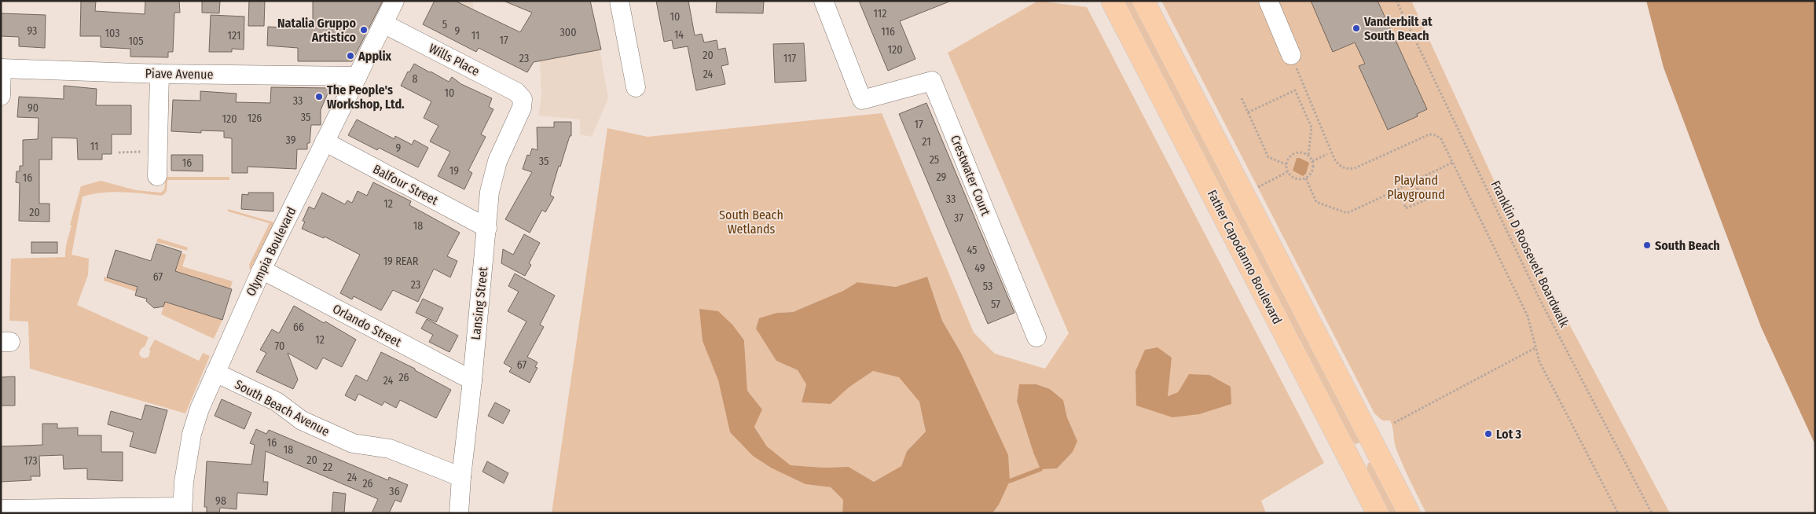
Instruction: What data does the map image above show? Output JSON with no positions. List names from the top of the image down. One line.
{"streets":{"main road":["Father Capodanno Boulevard"],"street":["Wills Place","Piave Avenue","Crestwater Court","Balfour Street","Olympia Boulevard","Lansing Street","Orlando Street","South Beach Avenue"],"path":["Franklin D Roosevelt Boardwalk"]},"crossings":[["Wills Place","Olympia Boulevard"],["Wills Place","Lansing Street"],["Piave Avenue","Olympia Boulevard"],["Balfour Street","Olympia Boulevard"],["Balfour Street","Lansing Street"],["Olympia Boulevard","Orlando Street"],["Olympia Boulevard","South Beach Avenue"],["Lansing Street","Orlando Street"],["Lansing Street","South Beach Avenue"]],"parks":["Playland Playground","South Beach Wetlands"],"places":["Vanderbilt at South Beach","Natalia Gruppo Artistico","Applix","The People's Workshop, Ltd.","South Beach","Lot 3"],"house_numbers":["112","10","5","93","9","116","300","103","14","121","11","17","105","120","20","23","117","24","8","10","33","90","35","126","120","17","39","21","11","9","25","35","16","19","29","16","33","12","20","37","18","45","19 REAR","49","67","23","53","57","66","12","70","67","26","24","16","18","20","173","22","24","26","36","98"]}
